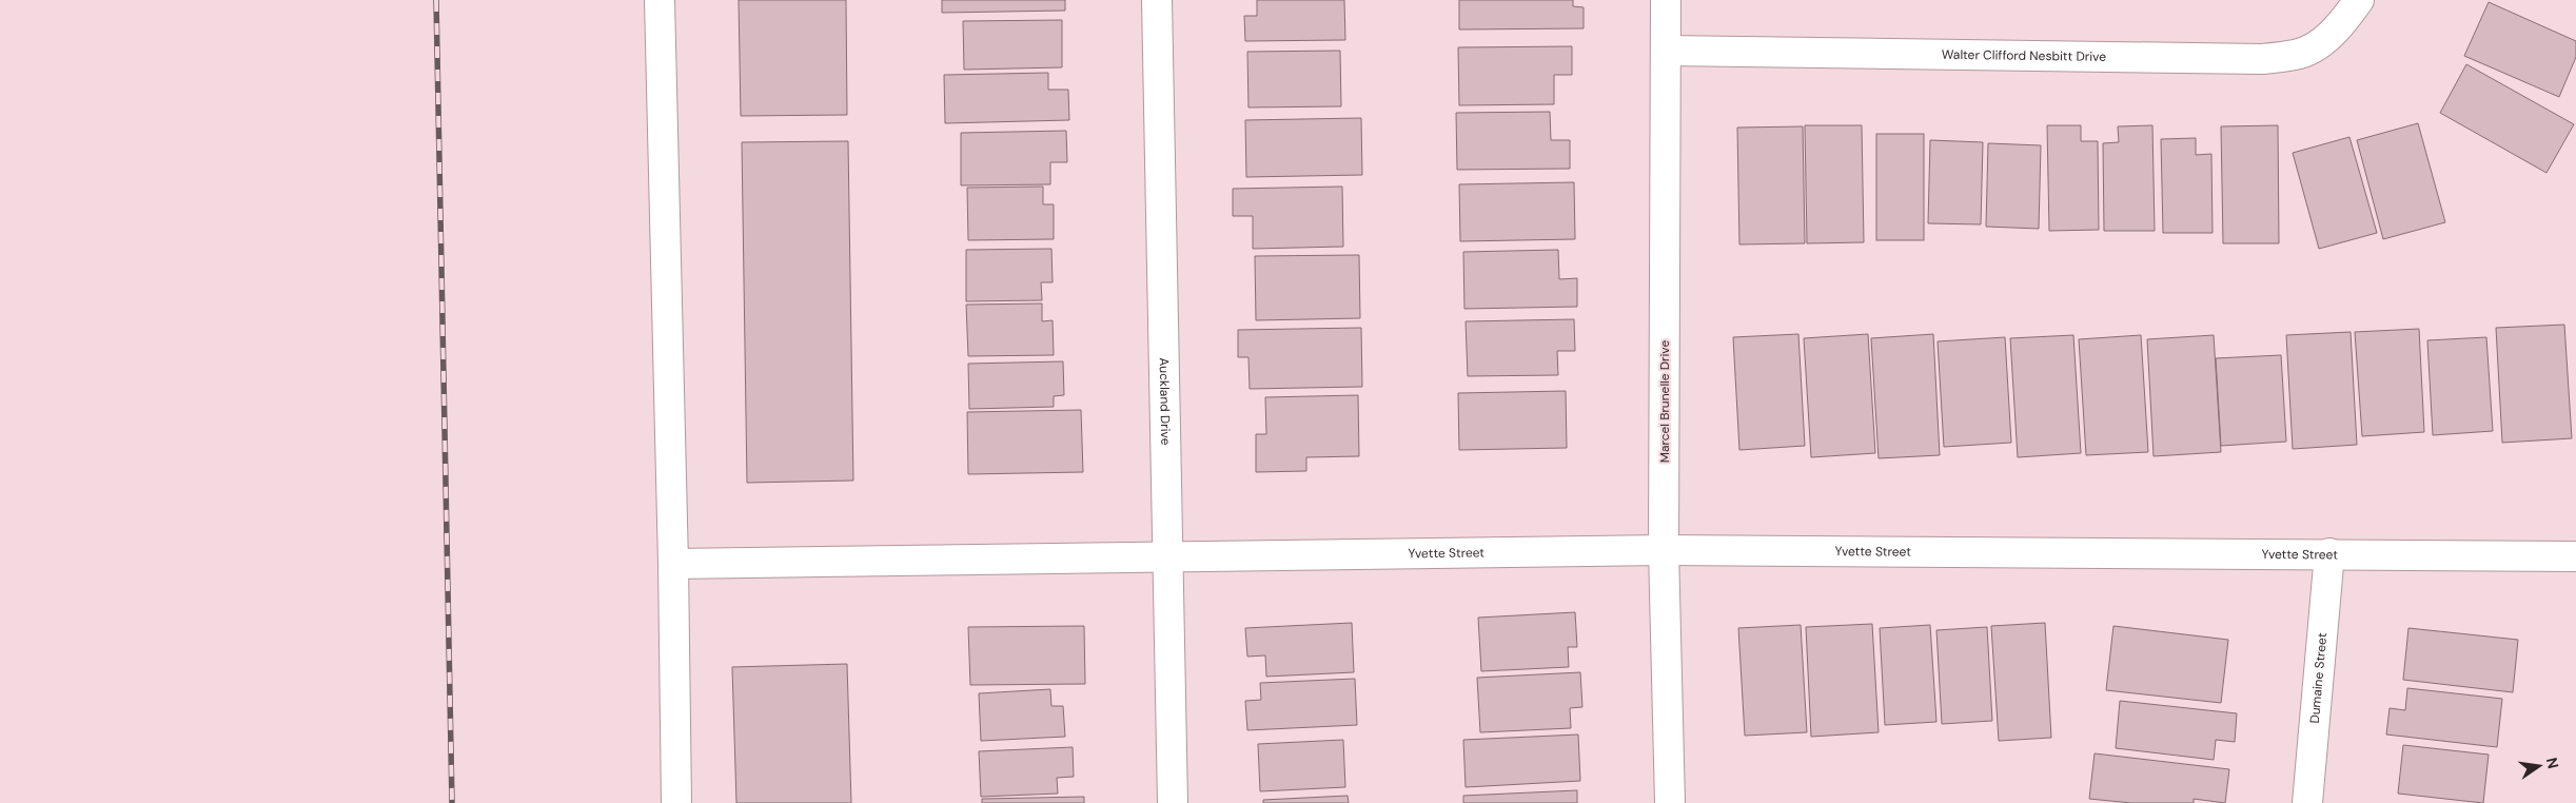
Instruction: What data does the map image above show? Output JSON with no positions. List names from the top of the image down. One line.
{"streets":{"street":["Walter Clifford Nesbitt Drive","Auckland Drive","Marcel Brunelle Drive","Yvette Street","Dumaine Street"]},"crossings":[["Walter Clifford Nesbitt Drive","Marcel Brunelle Drive"],["Auckland Drive","Yvette Street"],["Marcel Brunelle Drive","Yvette Street"],["Yvette Street","Dumaine Street"]],"north":"right"}
